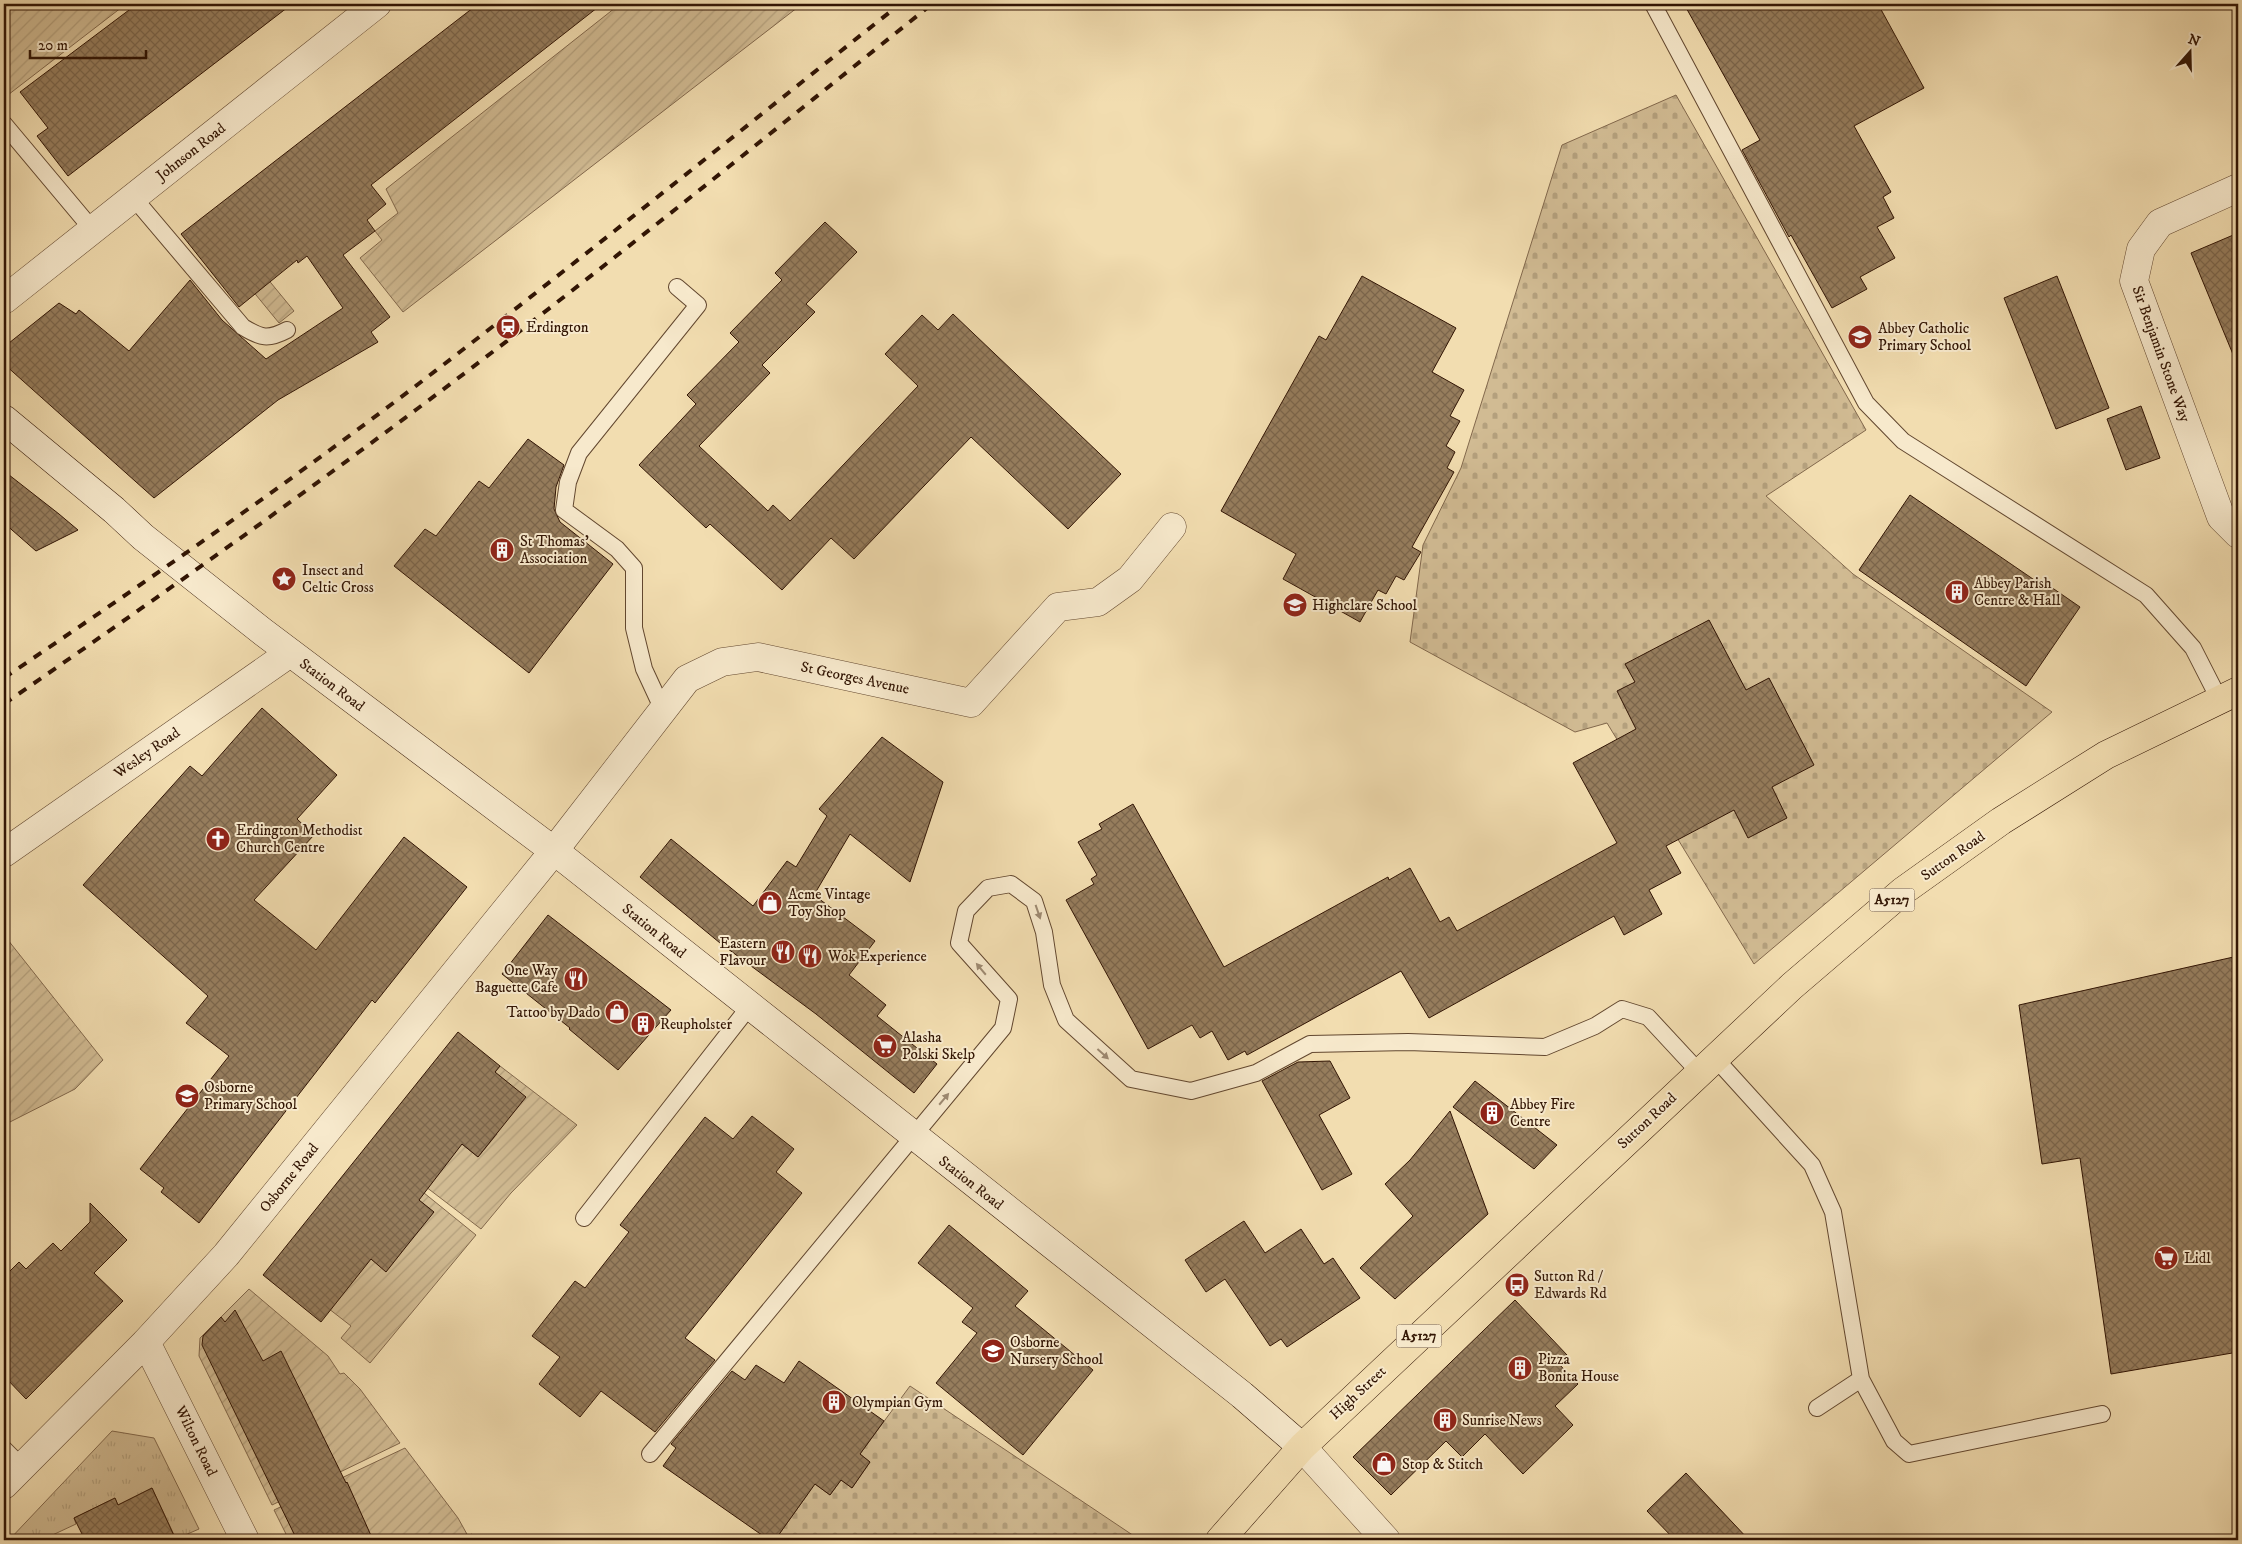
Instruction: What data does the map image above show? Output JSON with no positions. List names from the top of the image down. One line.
{"streets":{"main road":["Sutton Road","A5127","High Street"],"street":["Johnson Road","Sir Benjamin Stone Way","St Georges Avenue","Station Road","Wesley Road","Osborne Road","Wilton Road"]},"crossings":[["St Georges Avenue","Station Road"],["St Georges Avenue","Osborne Road"],["Station Road","Wesley Road"],["Station Road","Osborne Road"],["Station Road","High Street"],["Sutton Road","High Street"],["Osborne Road","Wilton Road"]],"places":{"station":["Erdington"],"school or university":["Abbey Catholic Primary School","Highclare School","Osborne Primary School","Osborne Nursery School"],"building":["St Thomas' Association","Abbey Parish Centre & Hall","Reupholster","Abbey Fire Centre","Pizza Bonita House","Olympian Gym","Sunrise News"],"place":["Insect and Celtic Cross"],"church":["Erdington Methodist Church Centre"],"shop":["Acme Vintage Toy Shop","Tattoo by Dado","Stop & Stitch"],"restaurant":["Eastern Flavour","Wok Experience","One Way Baguette Cafe"],"supermarket":["Alasha Polski Skelp","Lidl"],"bus stop":["Sutton Rd / Edwards Rd"]},"scale_bar":"20 m","north":"top"}
